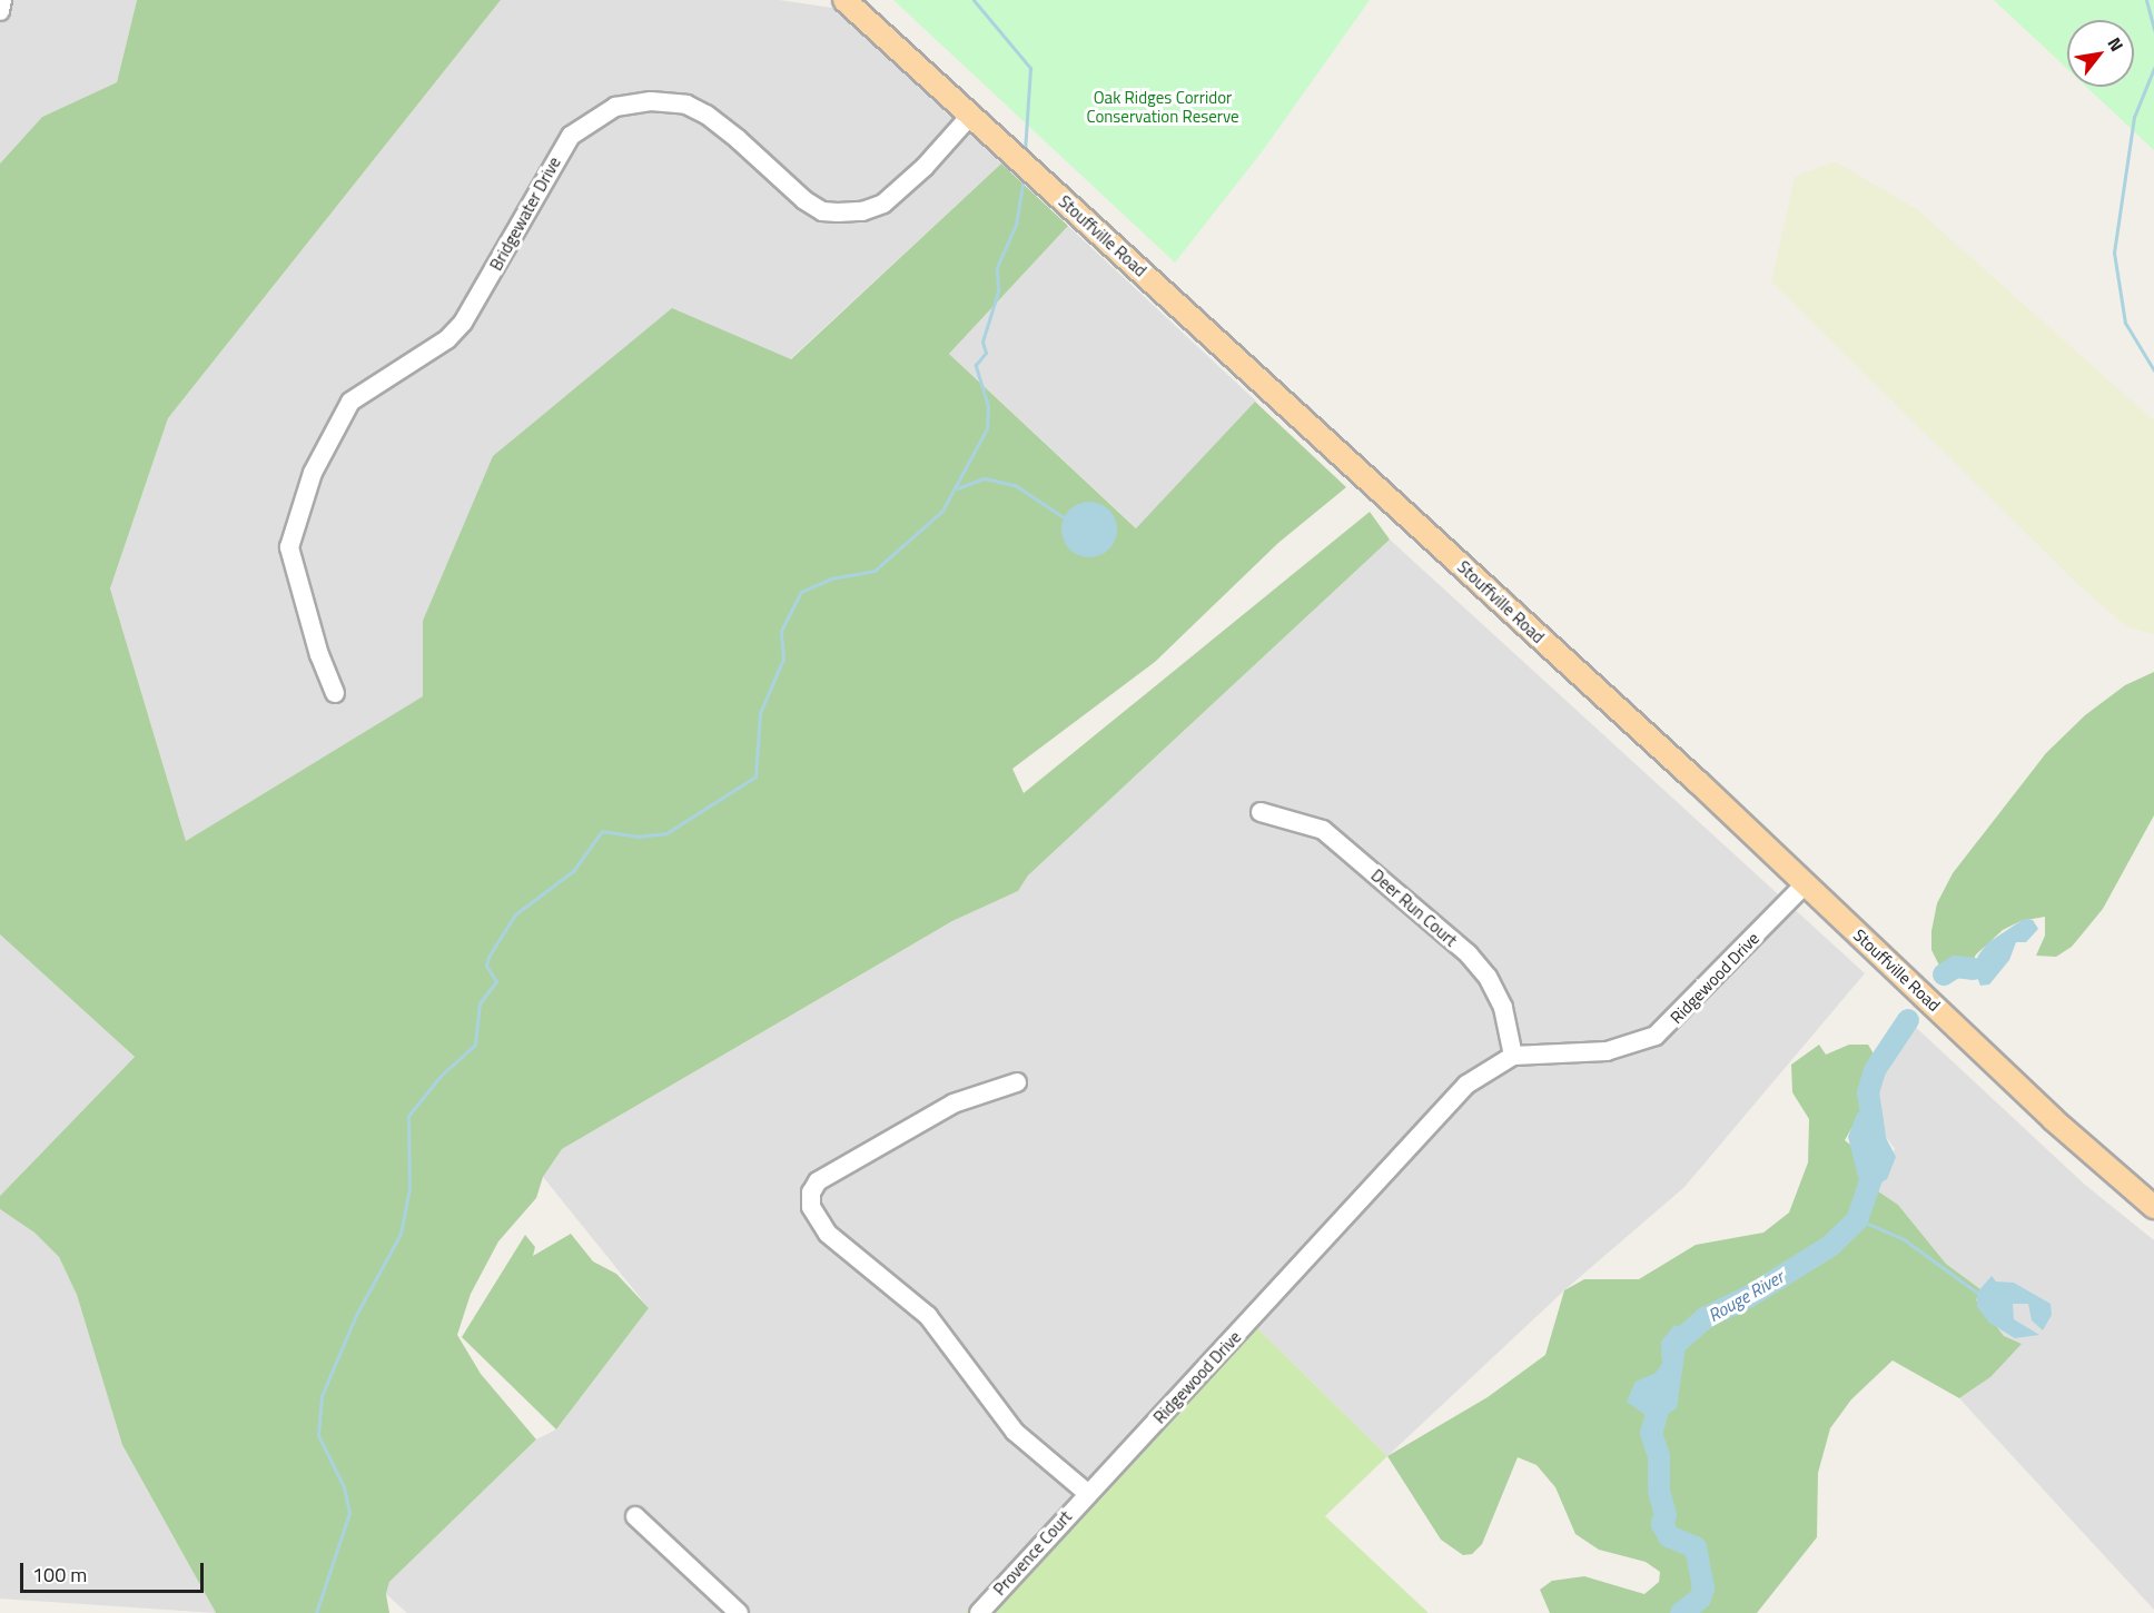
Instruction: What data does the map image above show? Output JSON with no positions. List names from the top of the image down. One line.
{"streets":{"main road":["Stouffville Road"],"street":["Bridgewater Drive","Deer Run Court","Ridgewood Drive","Provence Court"]},"crossings":[["Bridgewater Drive","Stouffville Road"],["Stouffville Road","Ridgewood Drive"],["Deer Run Court","Ridgewood Drive"],["Ridgewood Drive","Provence Court"]],"water":["Rouge River"],"parks":["Oak Ridges Corridor Conservation Reserve"],"scale_bar":"100 m","north":"top right"}
